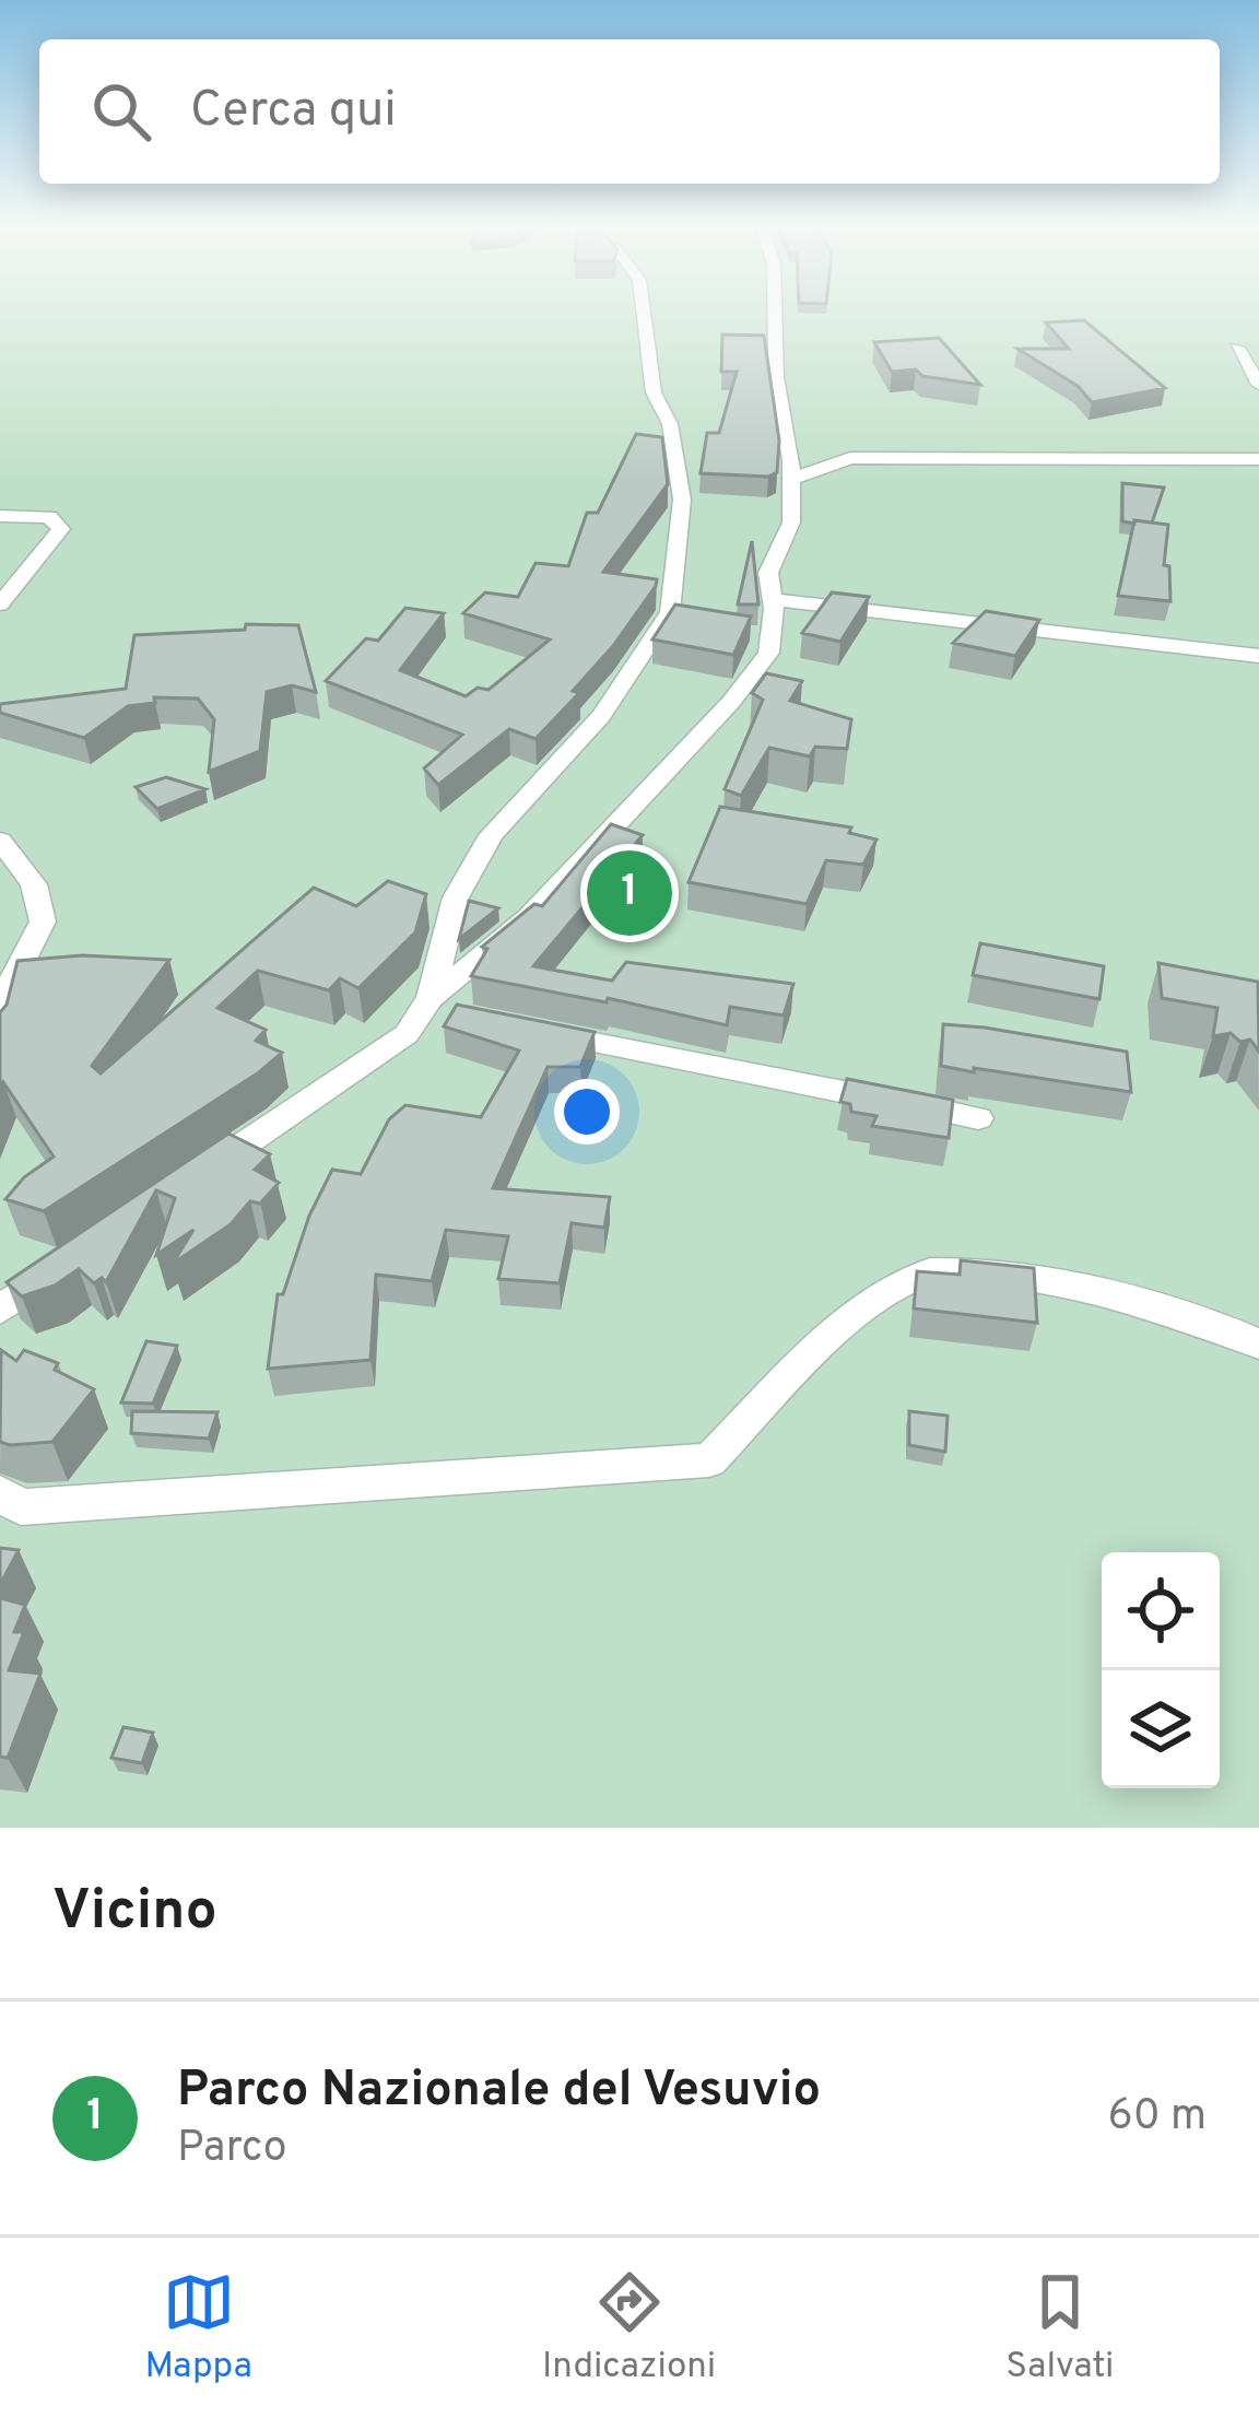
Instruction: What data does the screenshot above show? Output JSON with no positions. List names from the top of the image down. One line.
{"page":{"search":"Cerca qui","pins":"1","heading":"Vicino","list":[{"mark":"1","name":"Parco Nazionale del Vesuvio","note":"Parco","value":"60 m"}],"nav":["Mappa","Indicazioni","Salvati"]}}
